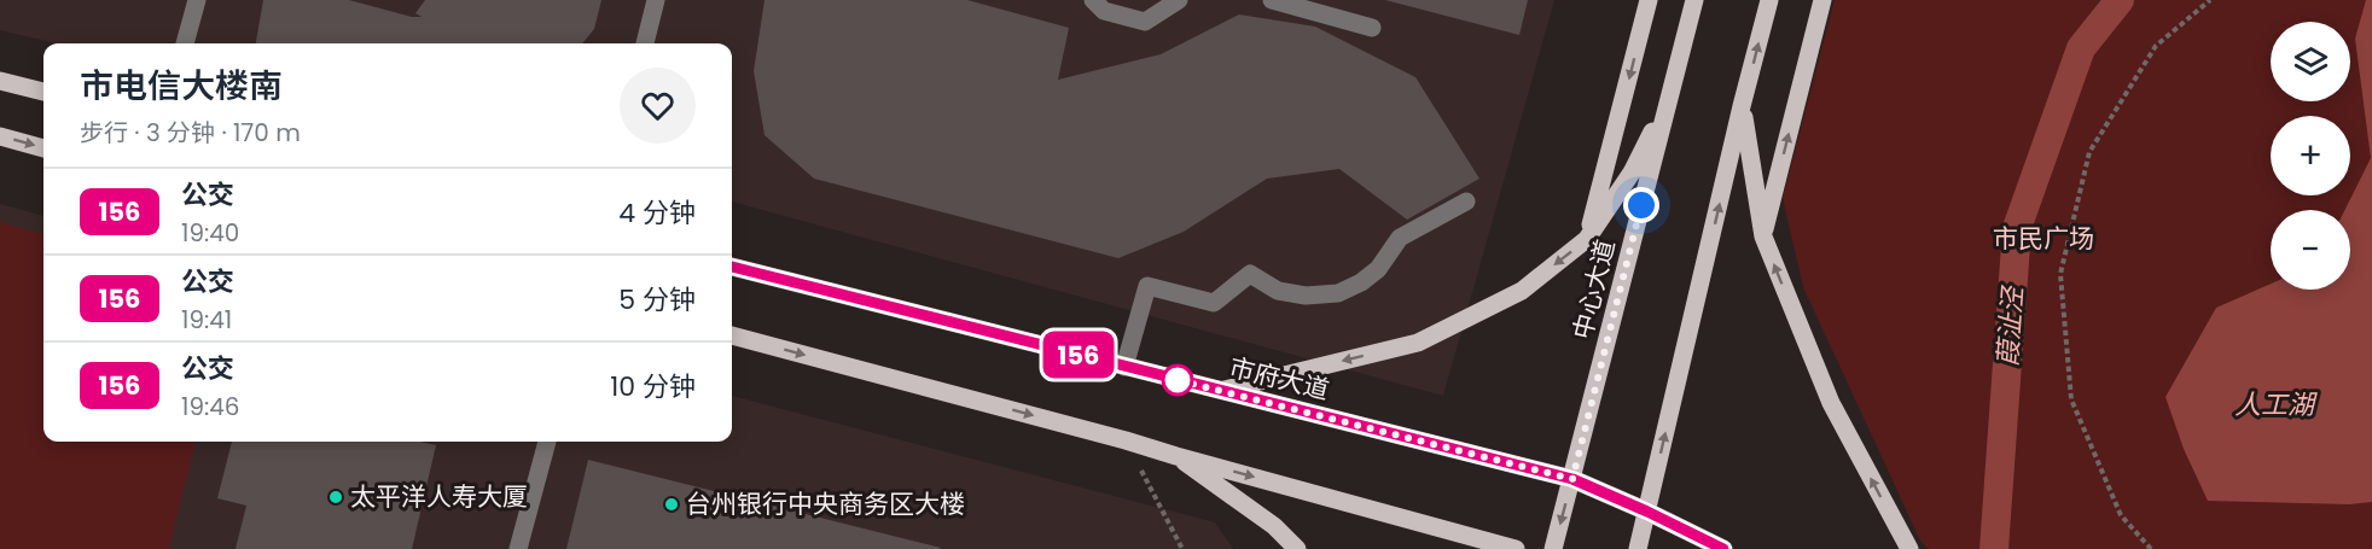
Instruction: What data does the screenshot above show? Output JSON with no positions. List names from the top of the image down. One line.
{"streets":{"main road":["中心大道","市府大道"]},"crossings":[["中心大道","市府大道"]],"water":["葭沚泾","人工湖"],"parks":["市民广场"],"places":["太平洋人寿大厦","台州银行中央商务区大楼"],"lines":["bus line 156"],"page":{"on_map":"156","map_buttons":["+","−"],"heading":["市电信大楼南","步行 · 3 分钟 · 170 m"],"list":[{"mark":"156","name":"公交","note":"19:40","value":"4 分钟"},{"mark":"156","name":"公交","note":"19:41","value":"5 分钟"},{"mark":"156","name":"公交","note":"19:46","value":"10 分钟"}]}}
